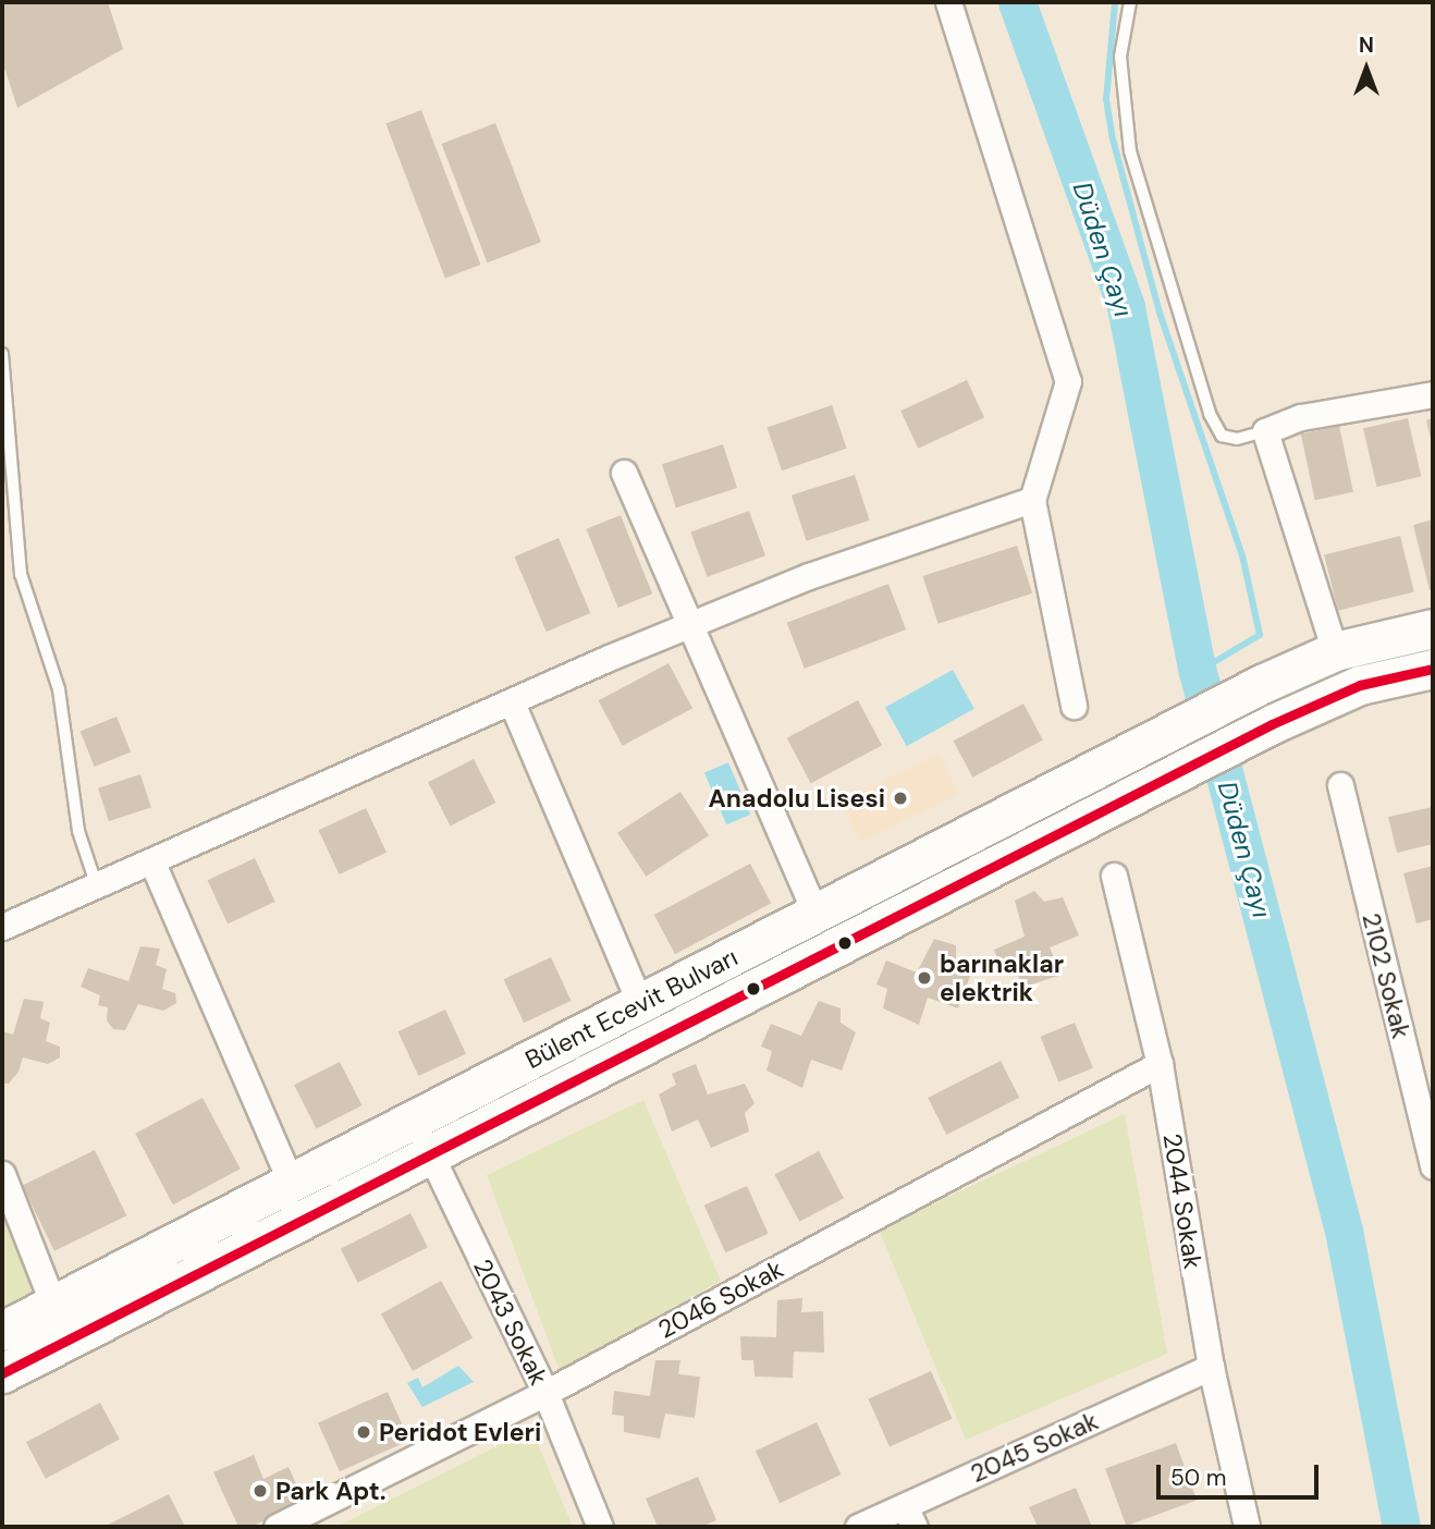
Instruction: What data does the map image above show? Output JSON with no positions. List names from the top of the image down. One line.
{"streets":{"main road":["Bülent Ecevit Bulvarı"],"street":["2102 Sokak","2044 Sokak","2046 Sokak","2043 Sokak","2045 Sokak"]},"crossings":[["Bülent Ecevit Bulvarı","2043 Sokak"],["2044 Sokak","2046 Sokak"],["2044 Sokak","2045 Sokak"],["2046 Sokak","2043 Sokak"]],"water":["Düden Çayı"],"places":["Anadolu Lisesi","barınaklar elektrik","Peridot Evleri","Park Apt."],"scale_bar":"50 m","north":"top"}
